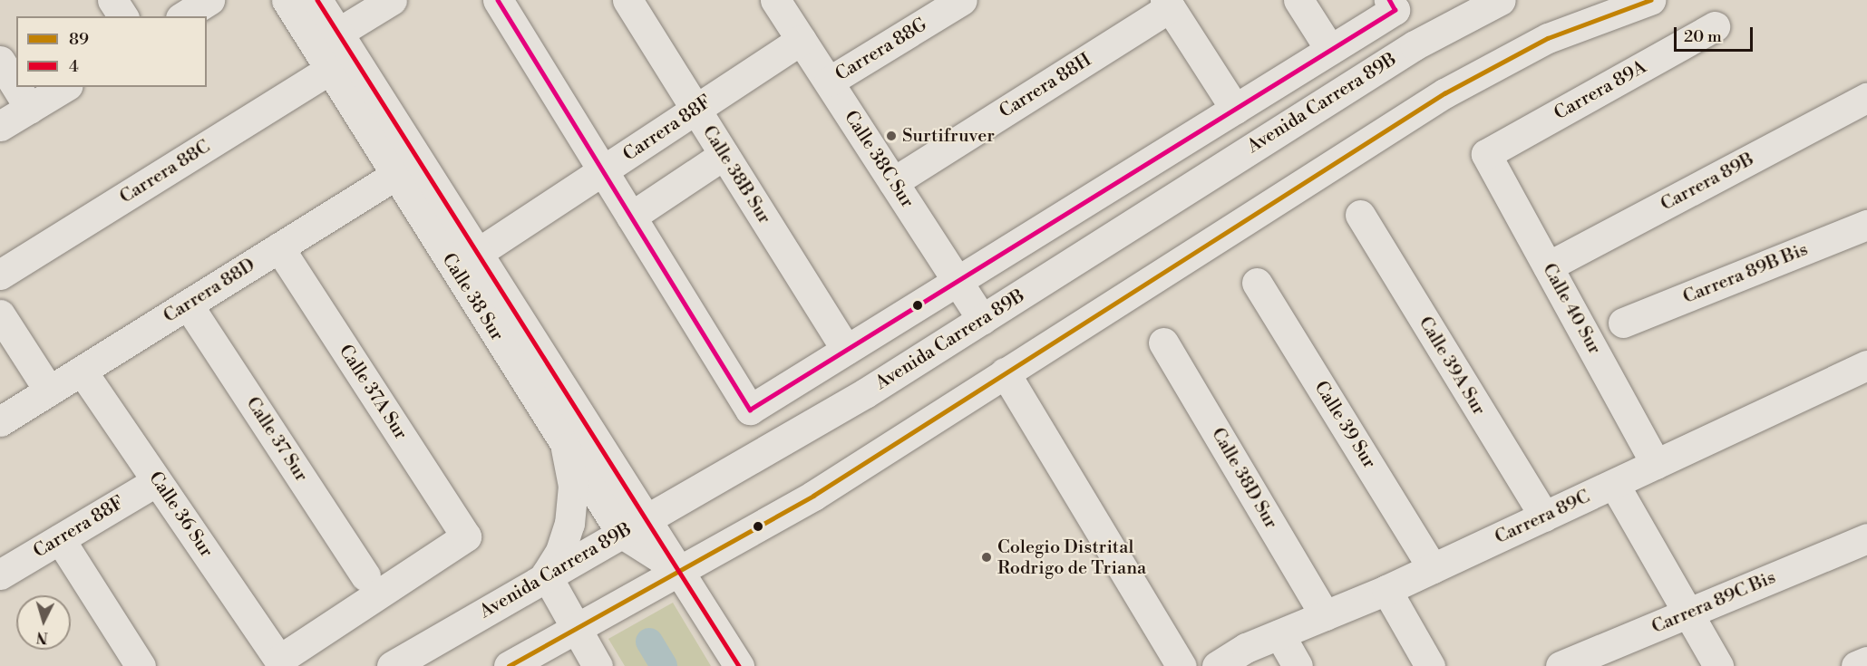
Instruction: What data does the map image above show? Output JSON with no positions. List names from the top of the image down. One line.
{"streets":{"street":["Carrera 88G","Carrera 88H","Carrera 89A","Avenida Carrera 89B","Carrera 88F","Calle 38C Sur","Carrera 88C","Calle 38B Sur","Carrera 89B","Carrera 89B Bis","Carrera 88D","Calle 38 Sur","Calle 40 Sur","Calle 39A Sur","Calle 37A Sur","Calle 39 Sur","Calle 37 Sur","Calle 38D Sur","Calle 36 Sur","Carrera 89C","Carrera 89C Bis"]},"crossings":[["Carrera 88G","Calle 38C Sur"],["Carrera 88H","Calle 38C Sur"],["Carrera 89A","Calle 40 Sur"],["Avenida Carrera 89B","Calle 38C Sur"],["Avenida Carrera 89B","Calle 38 Sur"],["Carrera 88F","Calle 38C Sur"],["Carrera 88F","Calle 38B Sur"],["Carrera 88F","Calle 38 Sur"],["Carrera 88F","Calle 36 Sur"],["Carrera 88C","Calle 38 Sur"],["Carrera 89B","Calle 40 Sur"],["Carrera 88D","Calle 38 Sur"],["Carrera 88D","Calle 37A Sur"],["Carrera 88D","Calle 37 Sur"],["Carrera 88D","Calle 36 Sur"],["Calle 40 Sur","Carrera 89C"],["Calle 39A Sur","Carrera 89C"],["Calle 37A Sur","Calle 36 Sur"],["Calle 39 Sur","Carrera 89C"],["Calle 38D Sur","Carrera 89C"]],"places":["Surtifruver","Colegio Distrital Rodrigo de Triana"],"lines":["transit line 89","transit line 4"],"legend":["89","4"],"scale_bar":"20 m","north":"bottom"}
